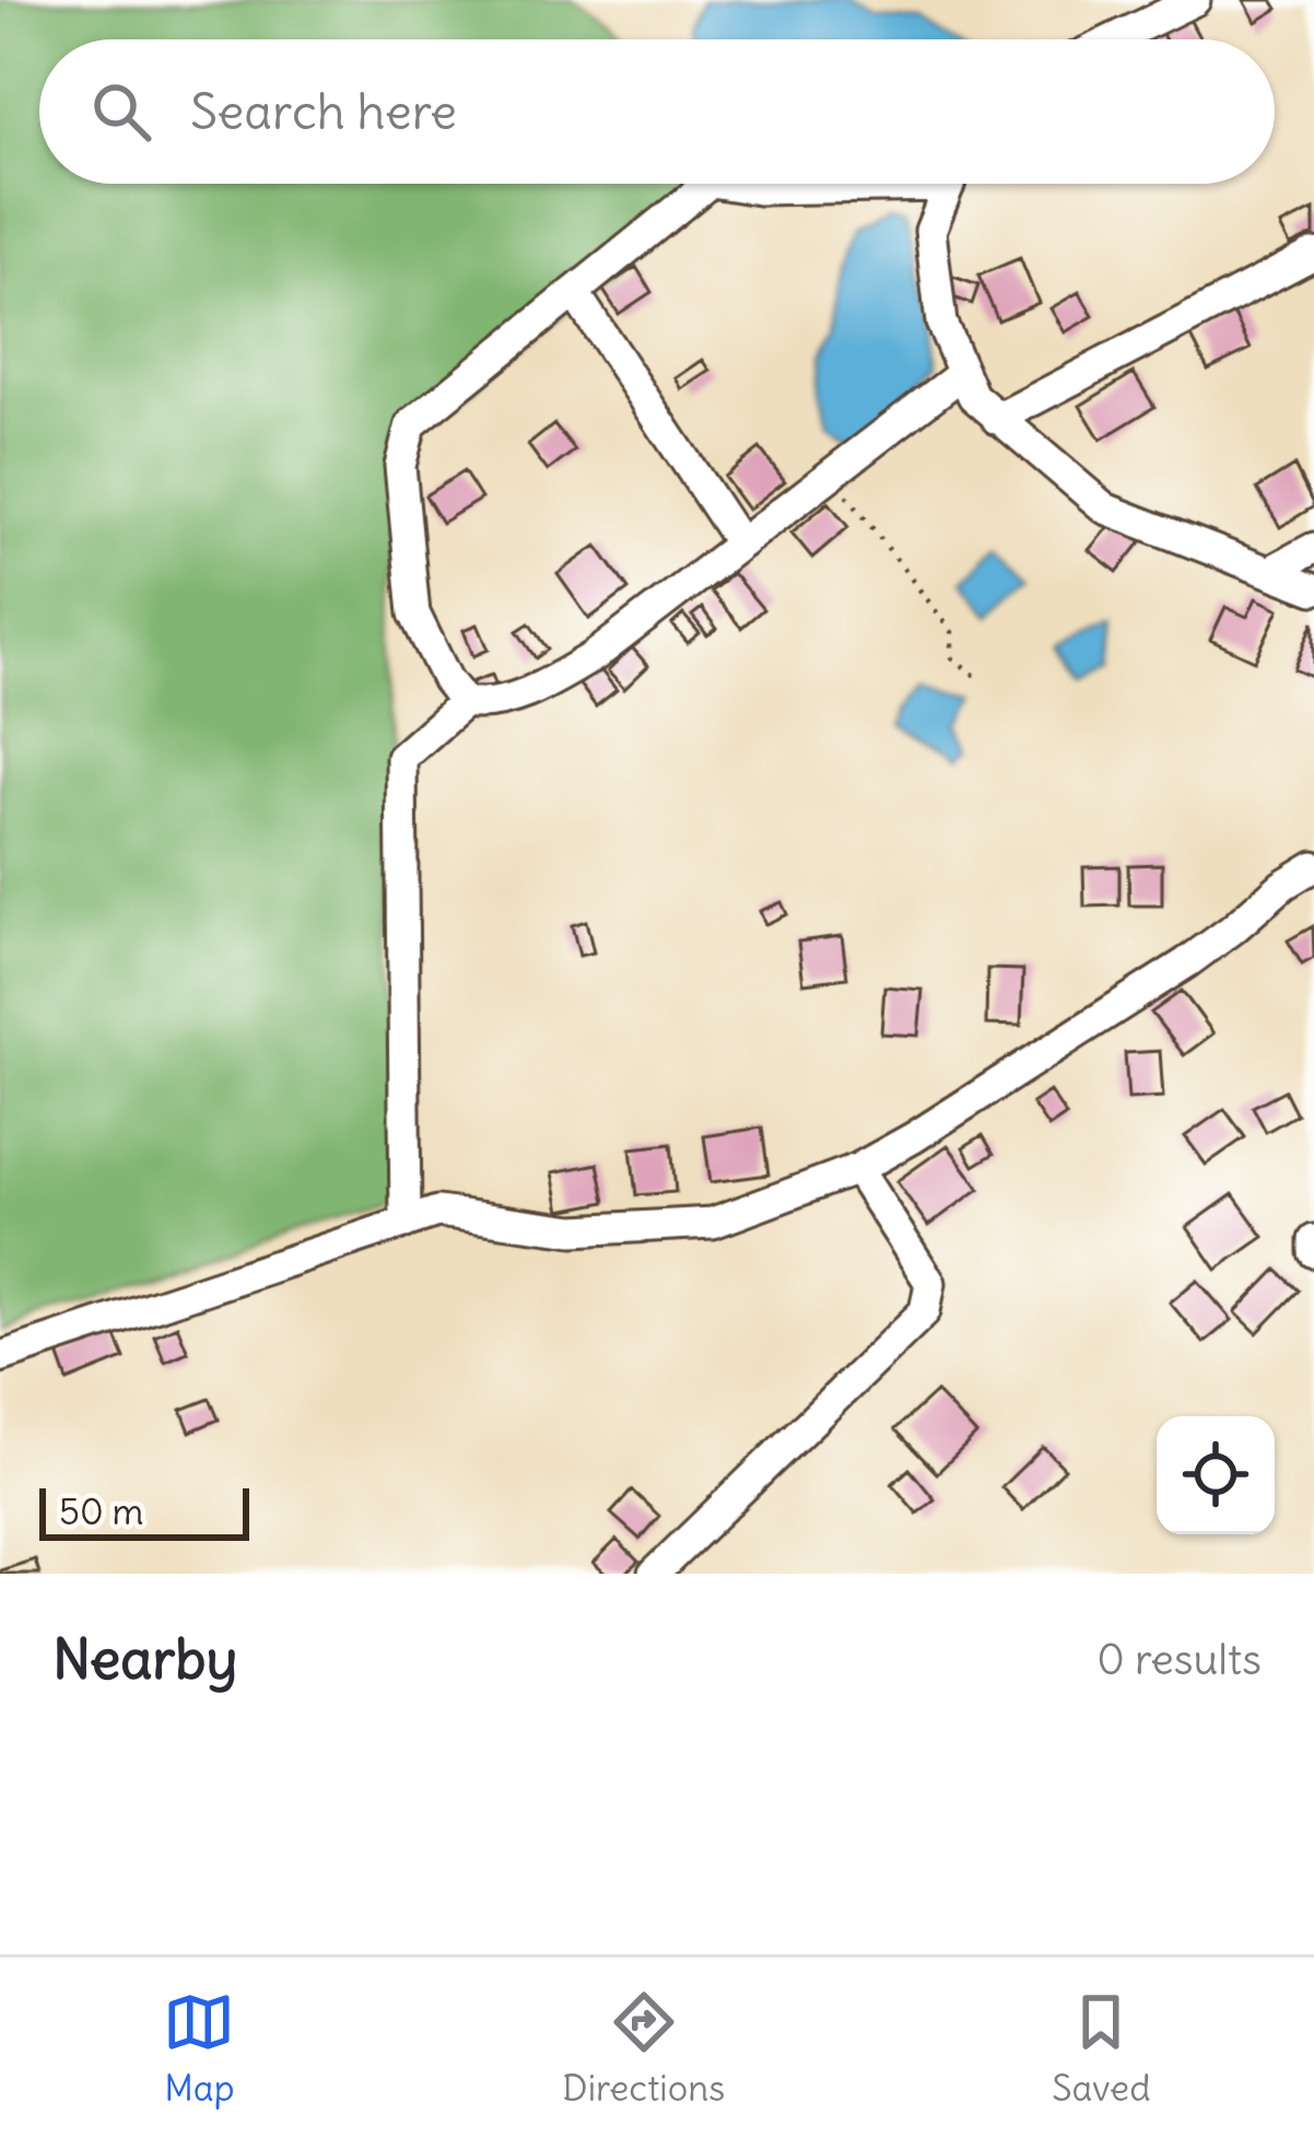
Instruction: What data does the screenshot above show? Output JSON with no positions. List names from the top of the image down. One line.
{"scale_bar":"50 m","page":{"search":"Search here","scale":"50 m","heading":["Nearby","0 results"],"nav":["Map","Directions","Saved"]}}
